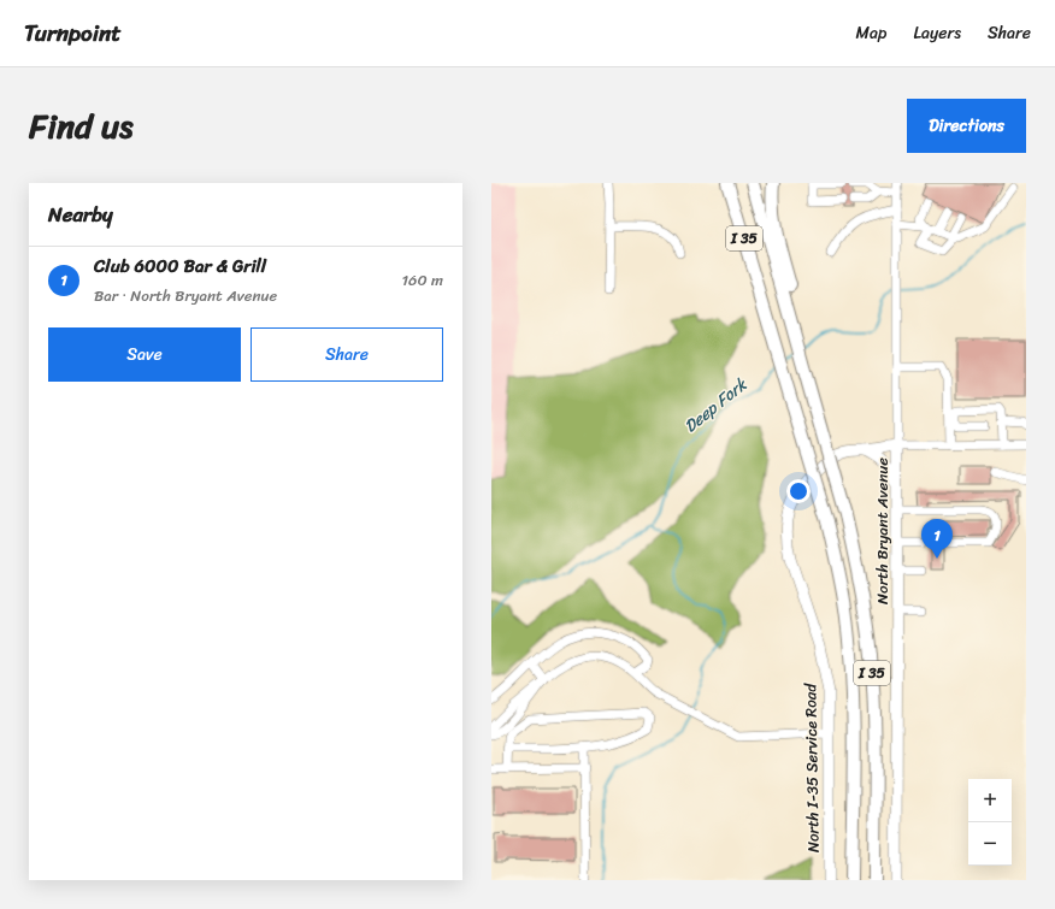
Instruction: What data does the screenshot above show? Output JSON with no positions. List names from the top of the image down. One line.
{"streets":{"highway":["I 35"],"main road":["North Bryant Avenue","North I-35 Service Road"]},"crossings":[["North Bryant Avenue","North I-35 Service Road"]],"water":["Deep Fork"],"page":{"header":"Turnpoint","nav":["Map","Layers","Share"],"title":"Find us","buttons":["Directions",["Save","Share"]],"heading":"Nearby","list":[{"mark":"1","name":"Club 6000 Bar & Grill","note":"Bar · North Bryant Avenue","value":"160 m"}],"pins":"1","map_buttons":["+","−"]}}
